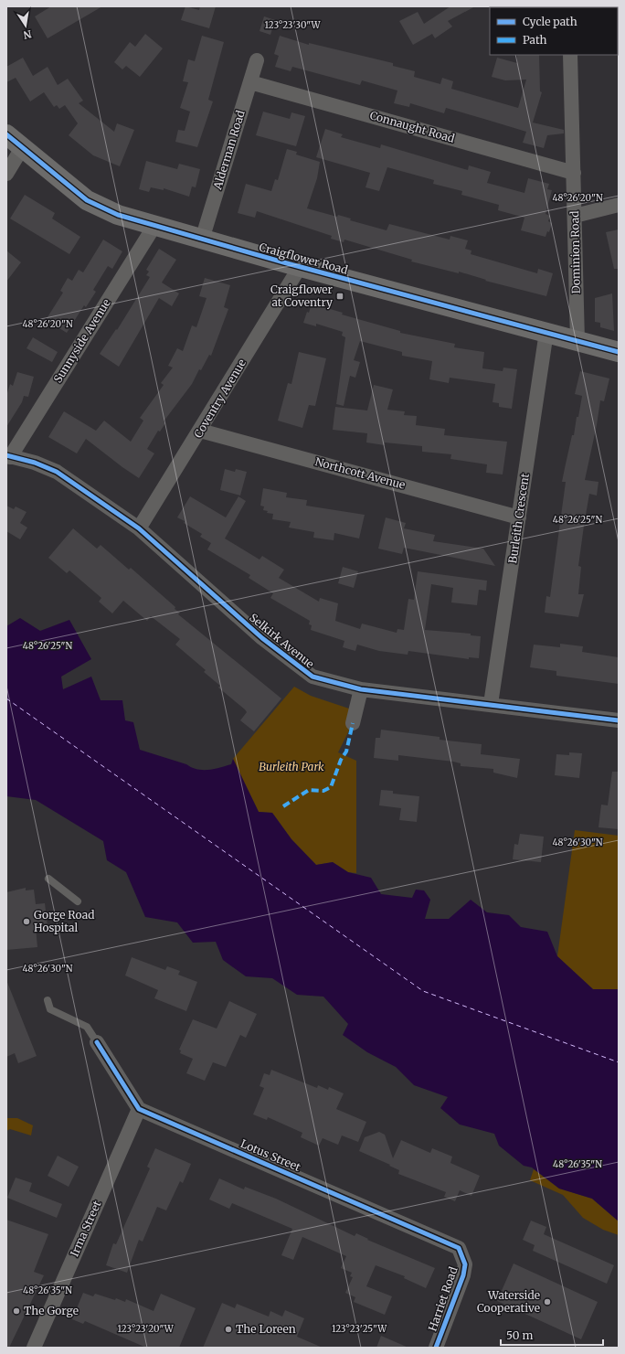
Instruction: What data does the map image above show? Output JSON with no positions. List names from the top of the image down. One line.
{"streets":{"main road":["Craigflower Road"],"street":["Connaught Road","Alderman Road","Dominion Road","Sunnyside Avenue","Coventry Avenue","Northcott Avenue","Burleith Crescent","Selkirk Avenue","Lotus Street","Irma Street","Harriet Road"]},"crossings":[["Connaught Road","Alderman Road"],["Connaught Road","Dominion Road"],["Alderman Road","Craigflower Road"],["Dominion Road","Craigflower Road"],["Craigflower Road","Sunnyside Avenue"],["Craigflower Road","Coventry Avenue"],["Craigflower Road","Burleith Crescent"],["Sunnyside Avenue","Selkirk Avenue"],["Coventry Avenue","Northcott Avenue"],["Coventry Avenue","Selkirk Avenue"],["Northcott Avenue","Burleith Crescent"],["Burleith Crescent","Selkirk Avenue"],["Lotus Street","Irma Street"],["Lotus Street","Harriet Road"]],"parks":["Burleith Park"],"places":{"transit":["Craigflower at Coventry"],"other":["Gorge Road Hospital","Waterside Cooperative","The Gorge","The Loreen"]},"legend":["Cycle path","Path"],"scale_bar":"50 m","north":"bottom","coordinates":["123°23'30\"W","48°26'20\"N","48°26'25\"N","48°26'30\"N","48°26'35\"N","123°23'20\"W","123°23'25\"W"]}
